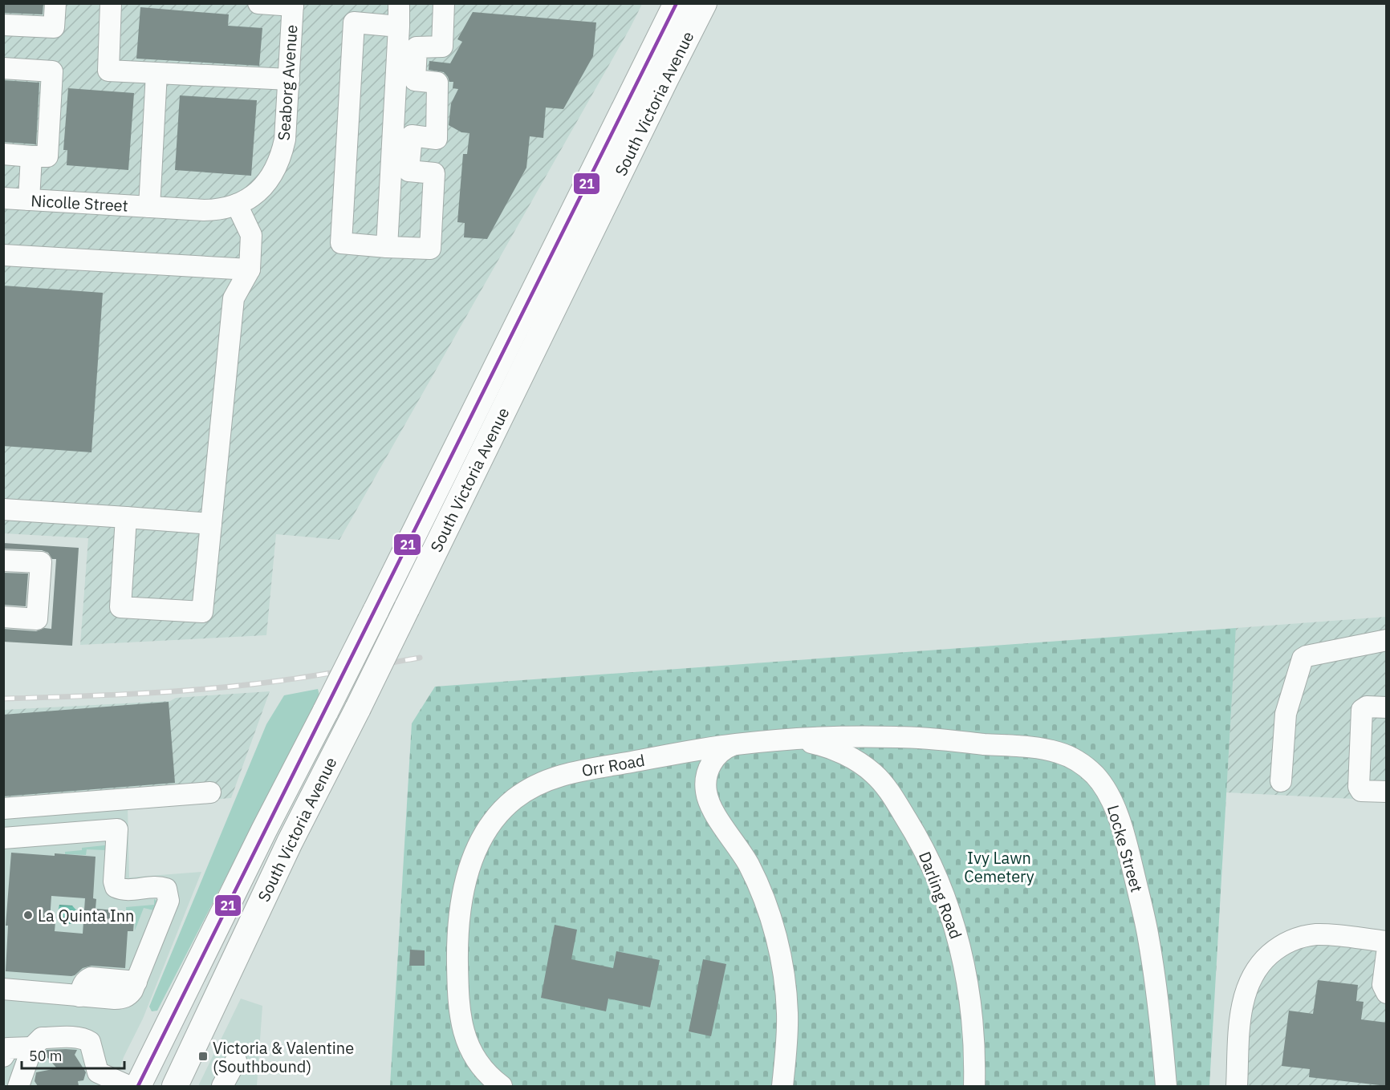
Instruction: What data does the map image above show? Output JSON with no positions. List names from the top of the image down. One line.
{"streets":{"main road":["South Victoria Avenue"],"street":["Seaborg Avenue","Nicolle Street","Orr Road","Locke Street","Darling Road"]},"crossings":[["Seaborg Avenue","Nicolle Street"],["Orr Road","Locke Street"],["Orr Road","Darling Road"],["Locke Street","Darling Road"]],"parks":["Ivy Lawn Cemetery"],"places":{"other":["La Quinta Inn"],"transit":["Victoria & Valentine (Southbound)"]},"lines":["transit line 21"],"scale_bar":"50 m"}
